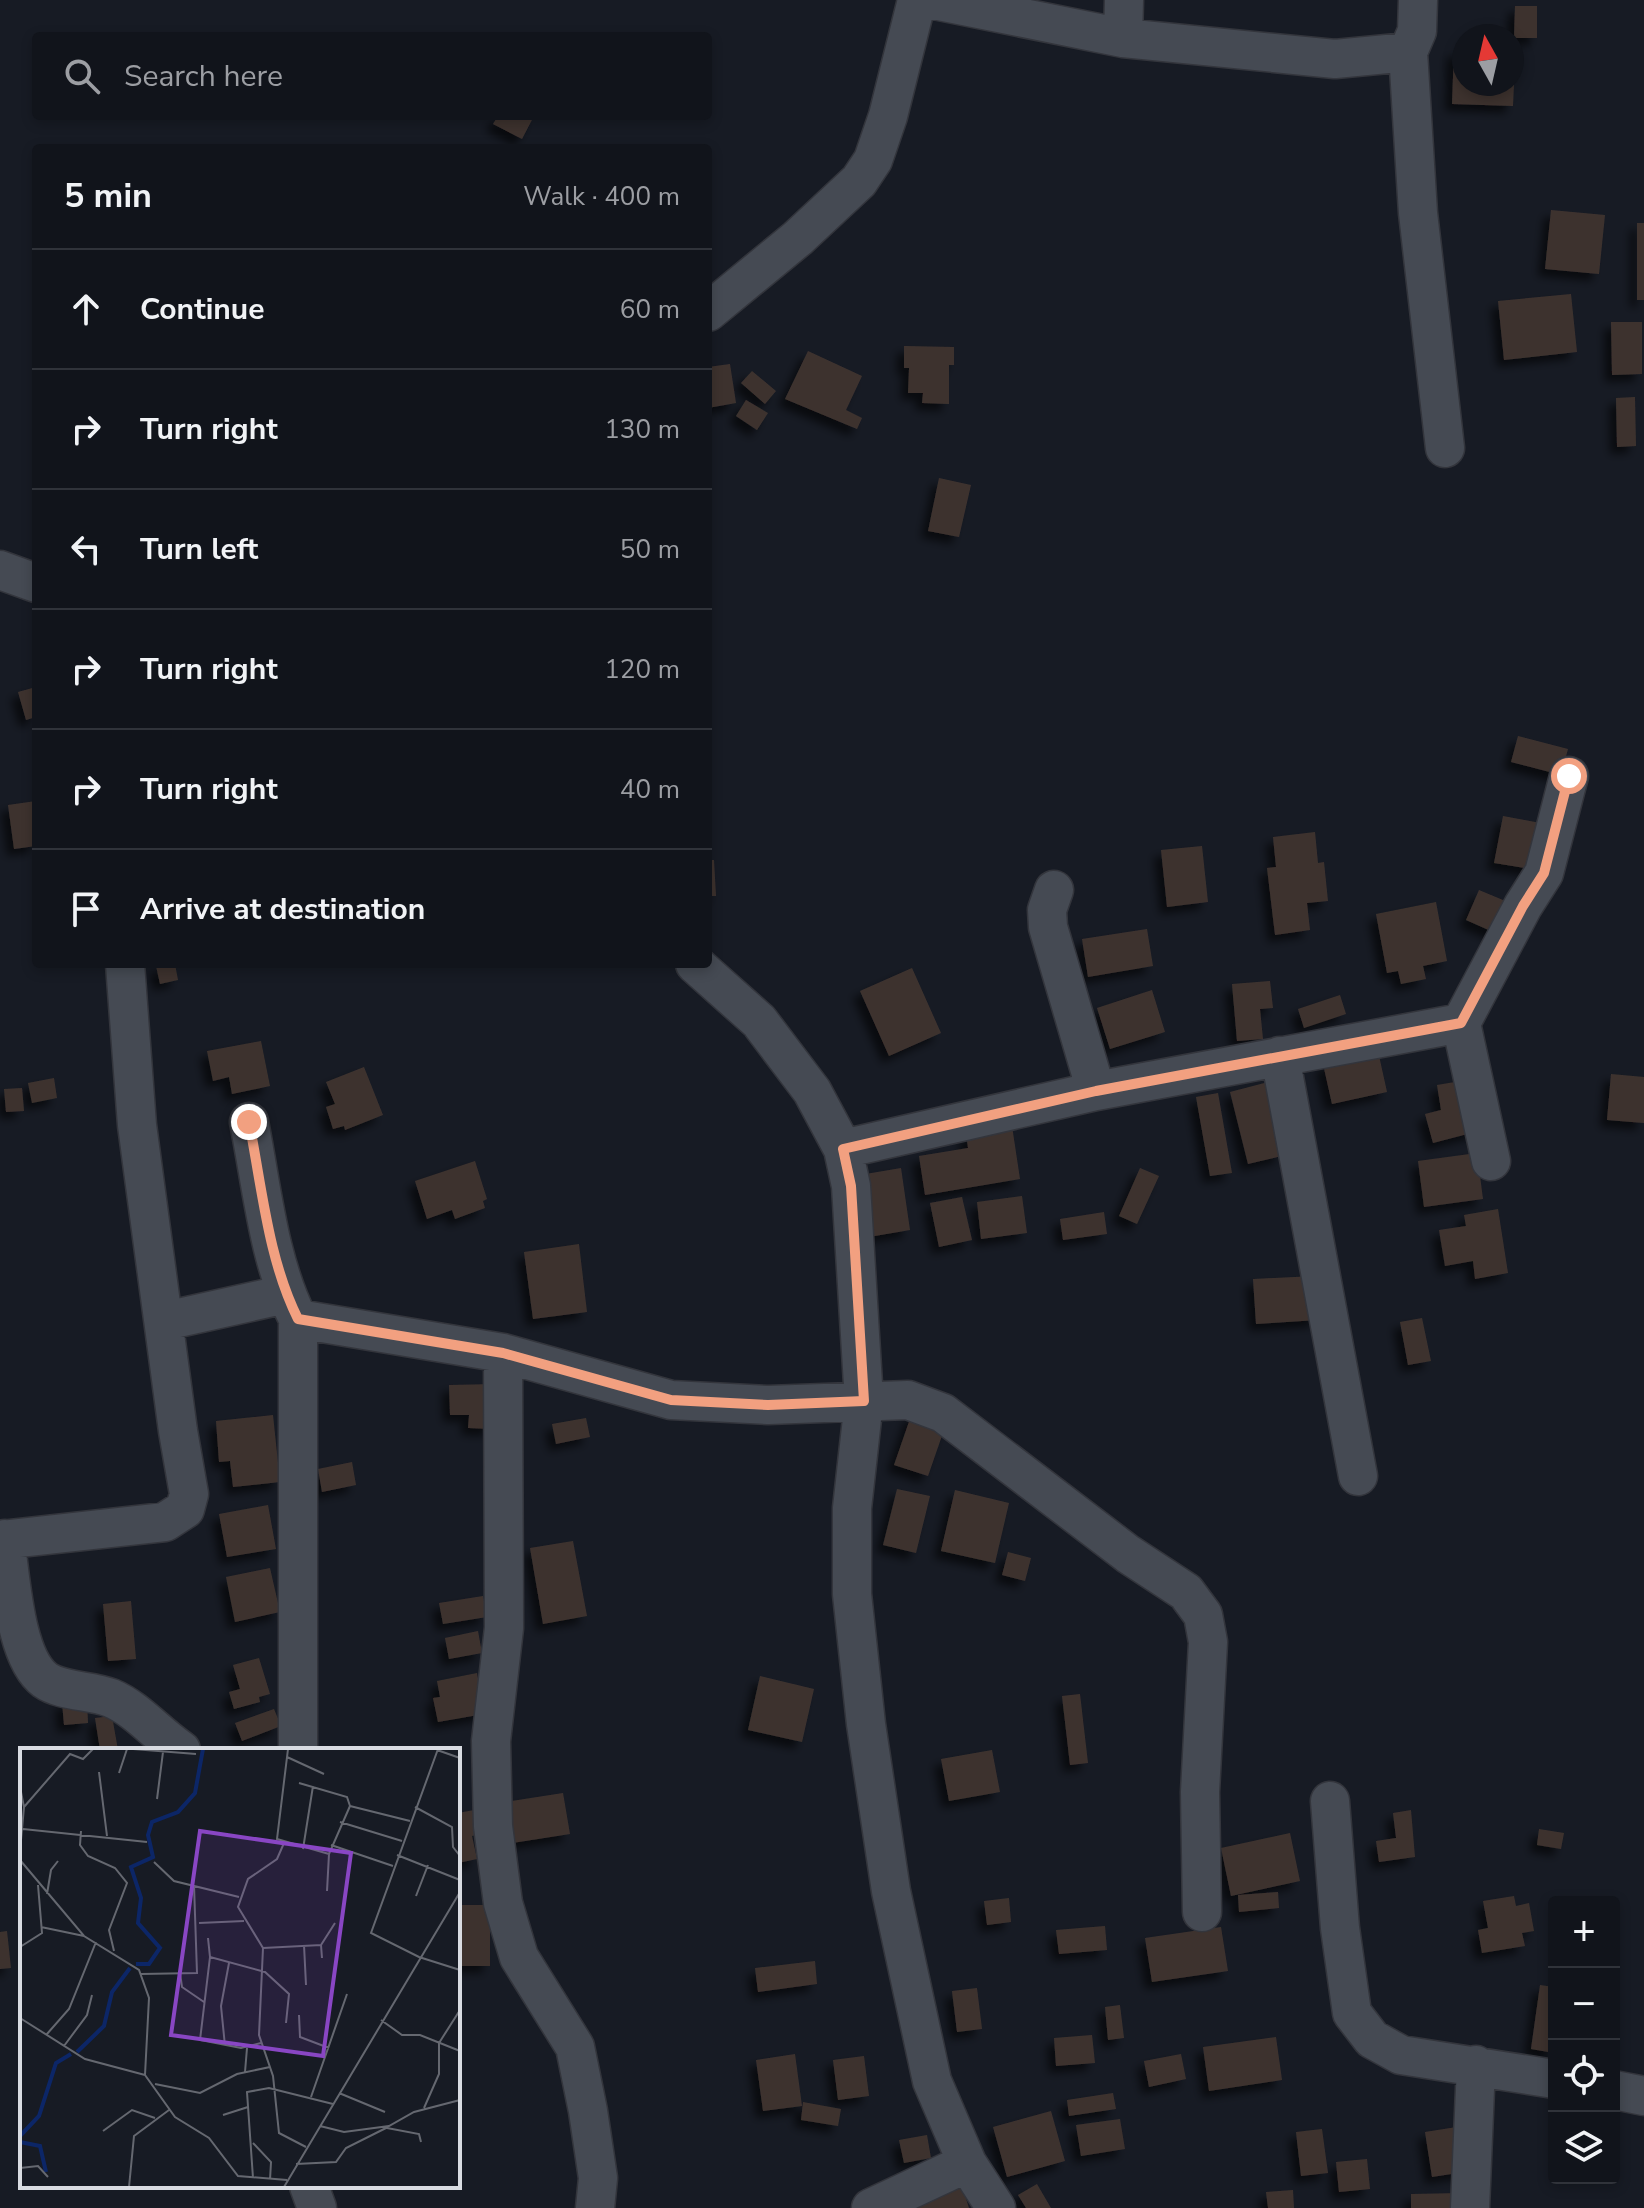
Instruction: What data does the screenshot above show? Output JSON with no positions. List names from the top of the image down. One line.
{"north":"top","page":{"search":"Search here","heading":["5 min","Walk · 400 m"],"list":[["Continue","60 m"],["Turn right","130 m"],["Turn left","50 m"],["Turn right","120 m"],["Turn right","40 m"],"Arrive at destination"],"map_buttons":["+","−"]}}
